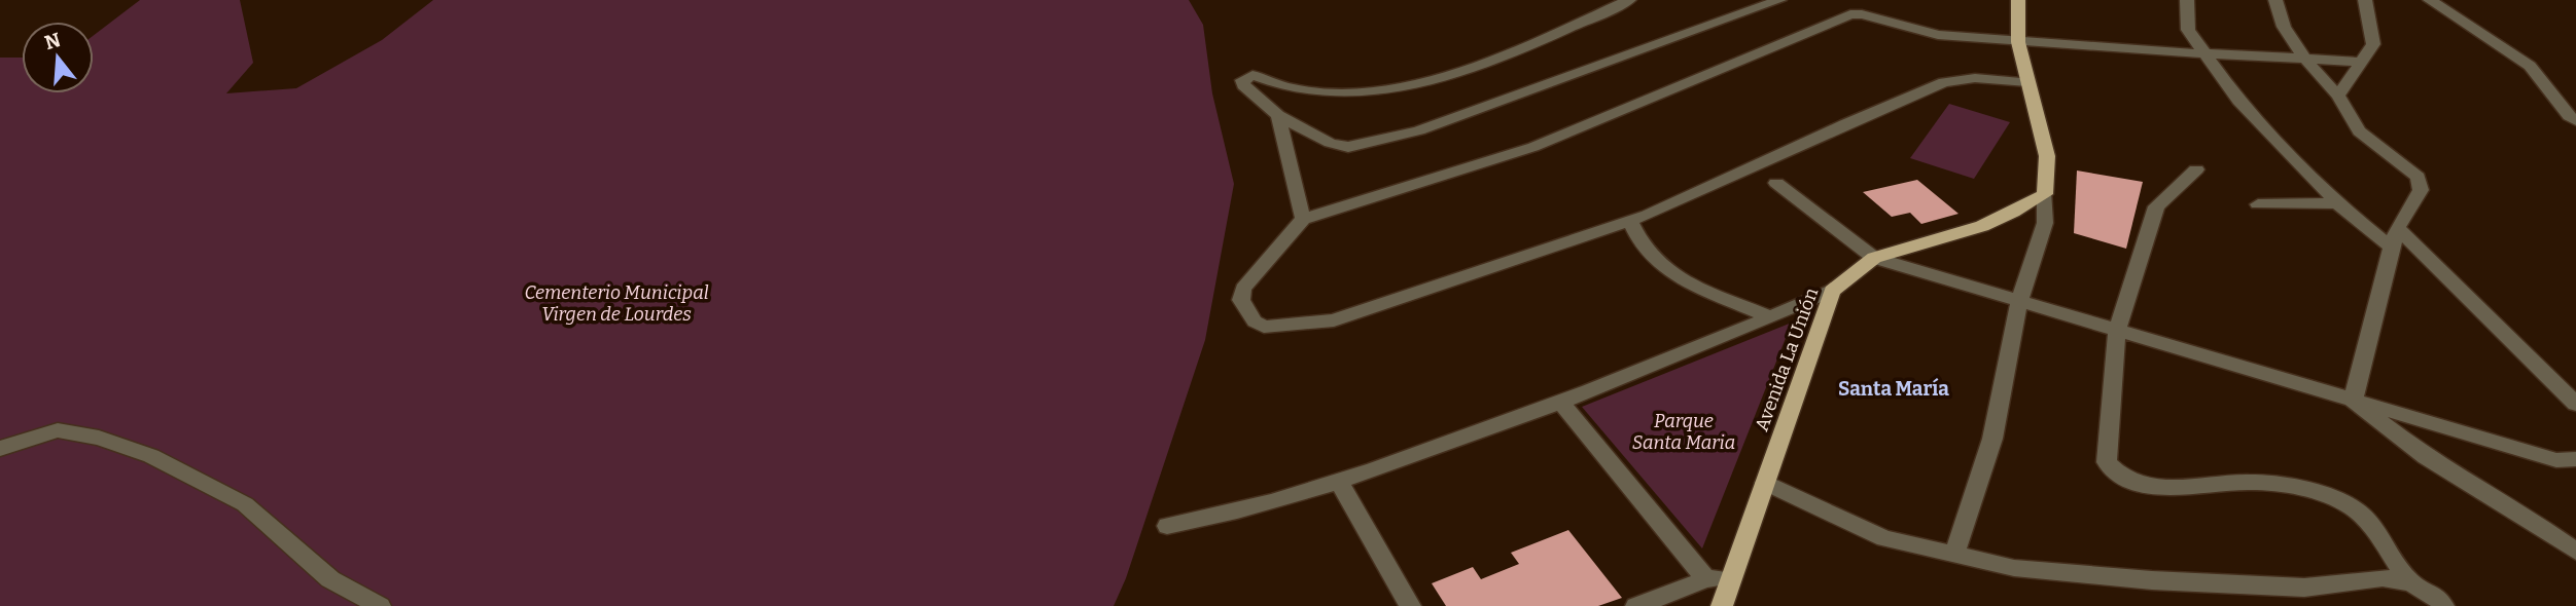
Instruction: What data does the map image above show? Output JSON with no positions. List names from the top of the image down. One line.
{"streets":{"main road":["Avenida La Unión"]},"districts":["Santa María"],"parks":["Cementerio Municipal Virgen de Lourdes","Parque Santa Maria"],"north":"top"}
